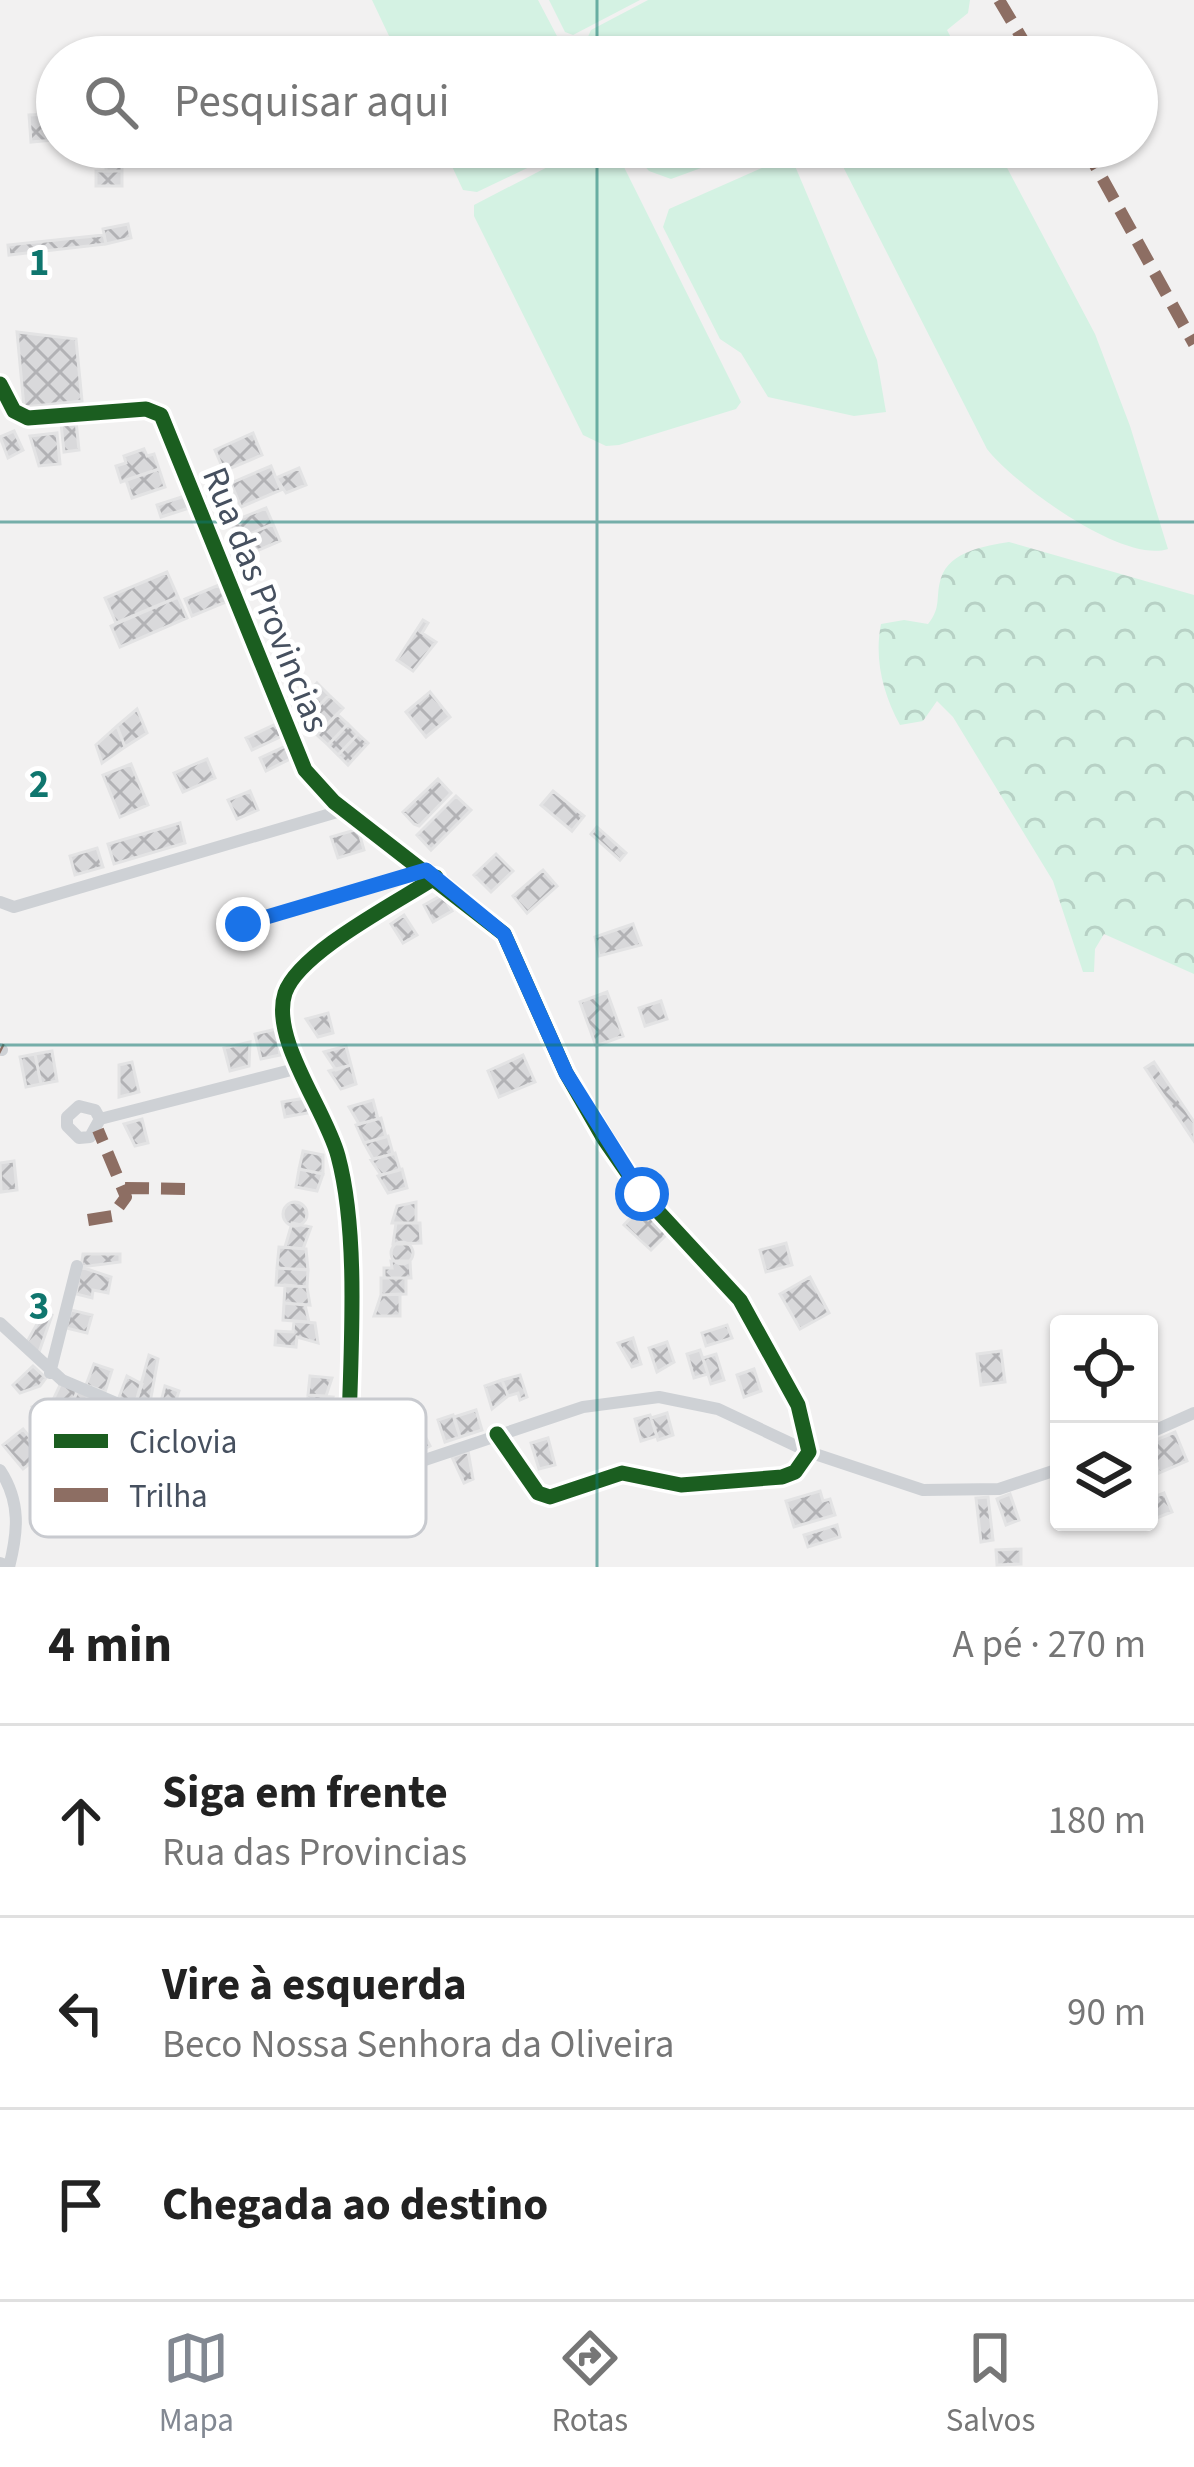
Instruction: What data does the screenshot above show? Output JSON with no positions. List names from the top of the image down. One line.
{"streets":{"street":["Rua das Provincias"]},"legend":["Ciclovia","Trilha"],"page":{"search":"Pesquisar aqui","heading":["4 min","A pé · 270 m"],"list":[["Siga em frente","Rua das Provincias","180 m"],["Vire à esquerda","Beco Nossa Senhora da Oliveira","90 m"],"Chegada ao destino"],"nav":["Mapa","Rotas","Salvos"]},"grid":{"rows":["1","2","3"]}}
